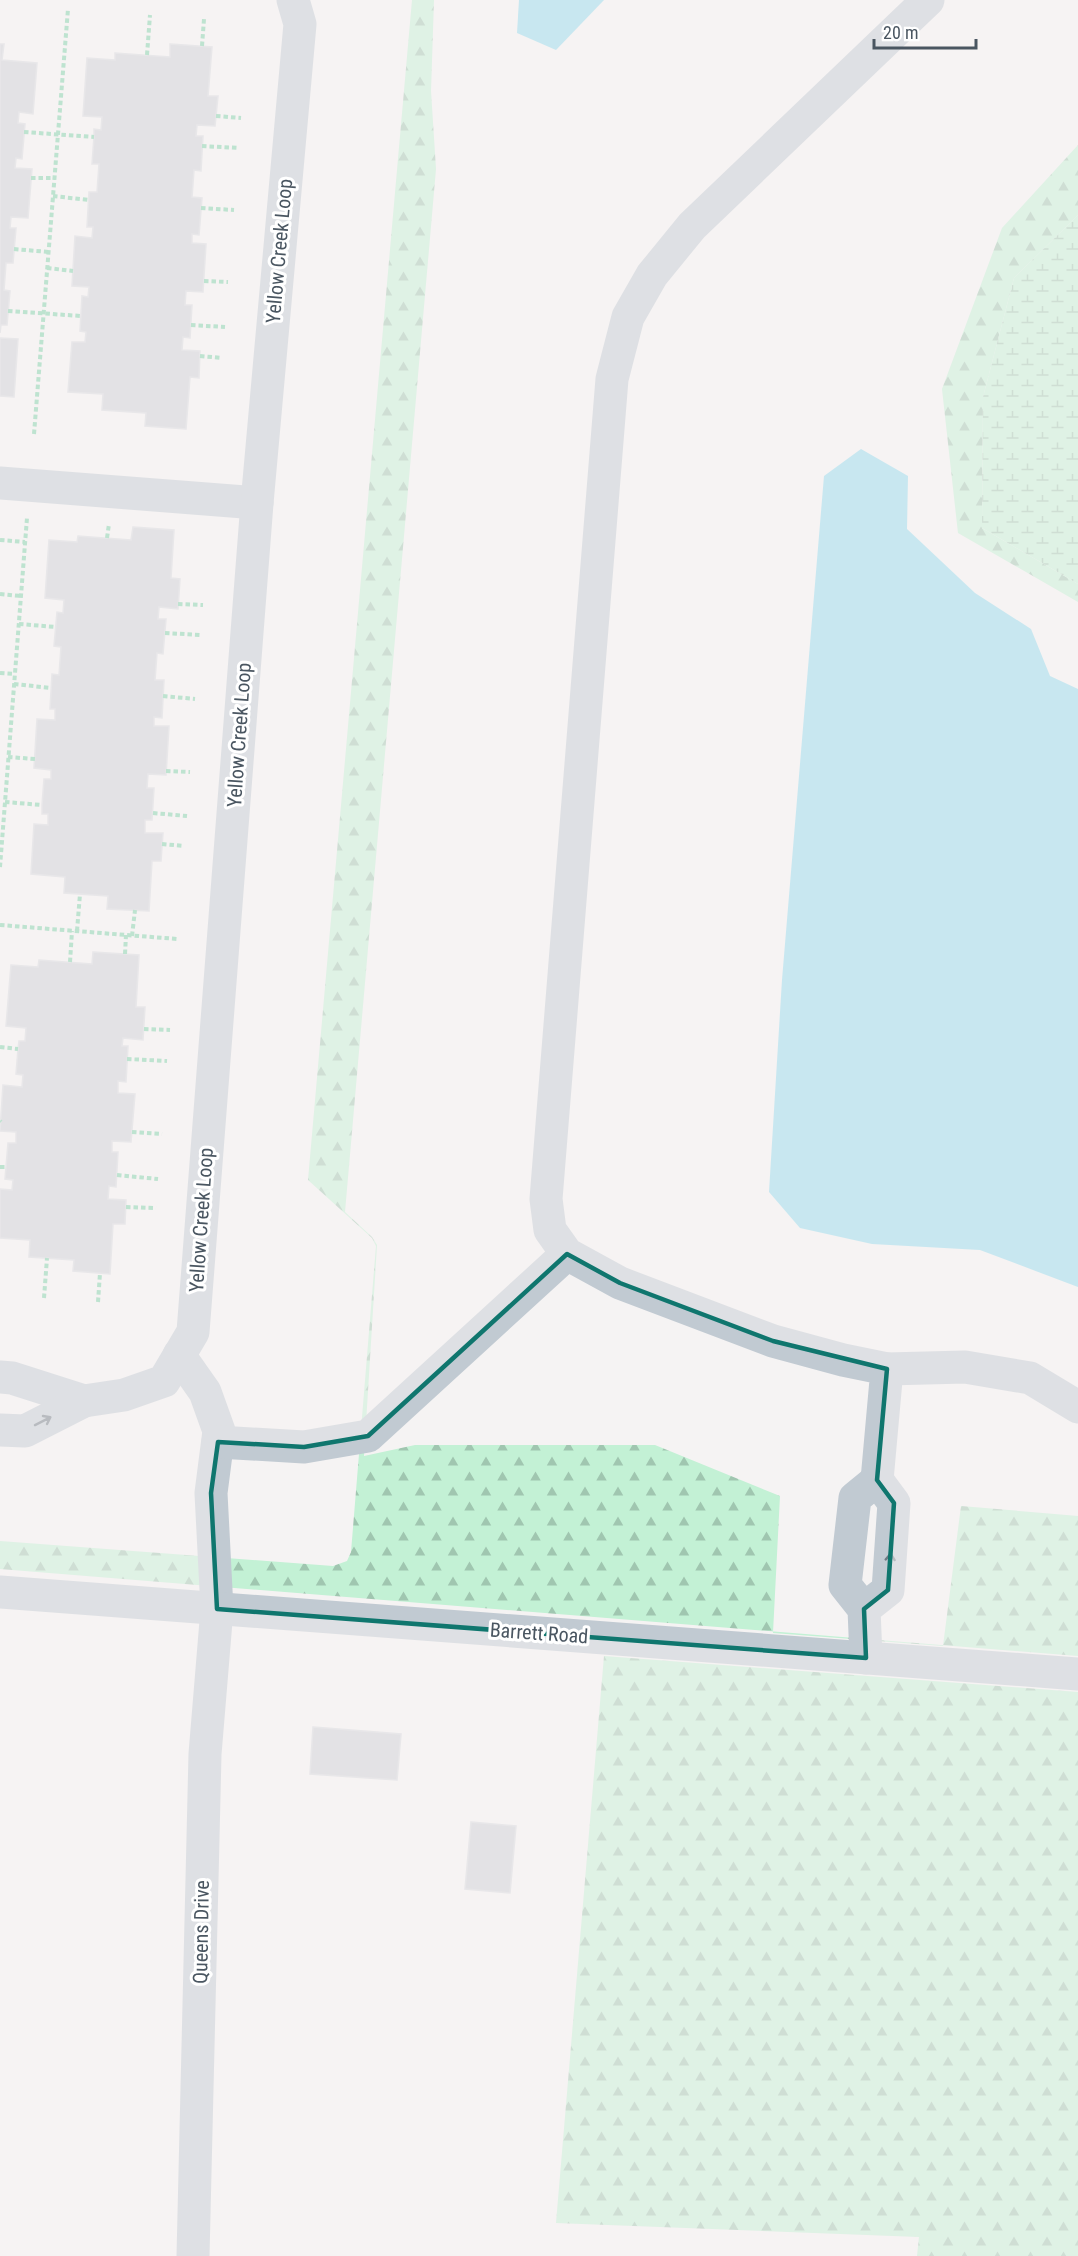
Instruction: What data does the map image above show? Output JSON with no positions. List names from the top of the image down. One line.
{"streets":{"street":["Yellow Creek Loop","Barrett Road","Queens Drive"]},"crossings":[["Yellow Creek Loop","Queens Drive"],["Barrett Road","Queens Drive"]],"scale_bar":"20 m"}
